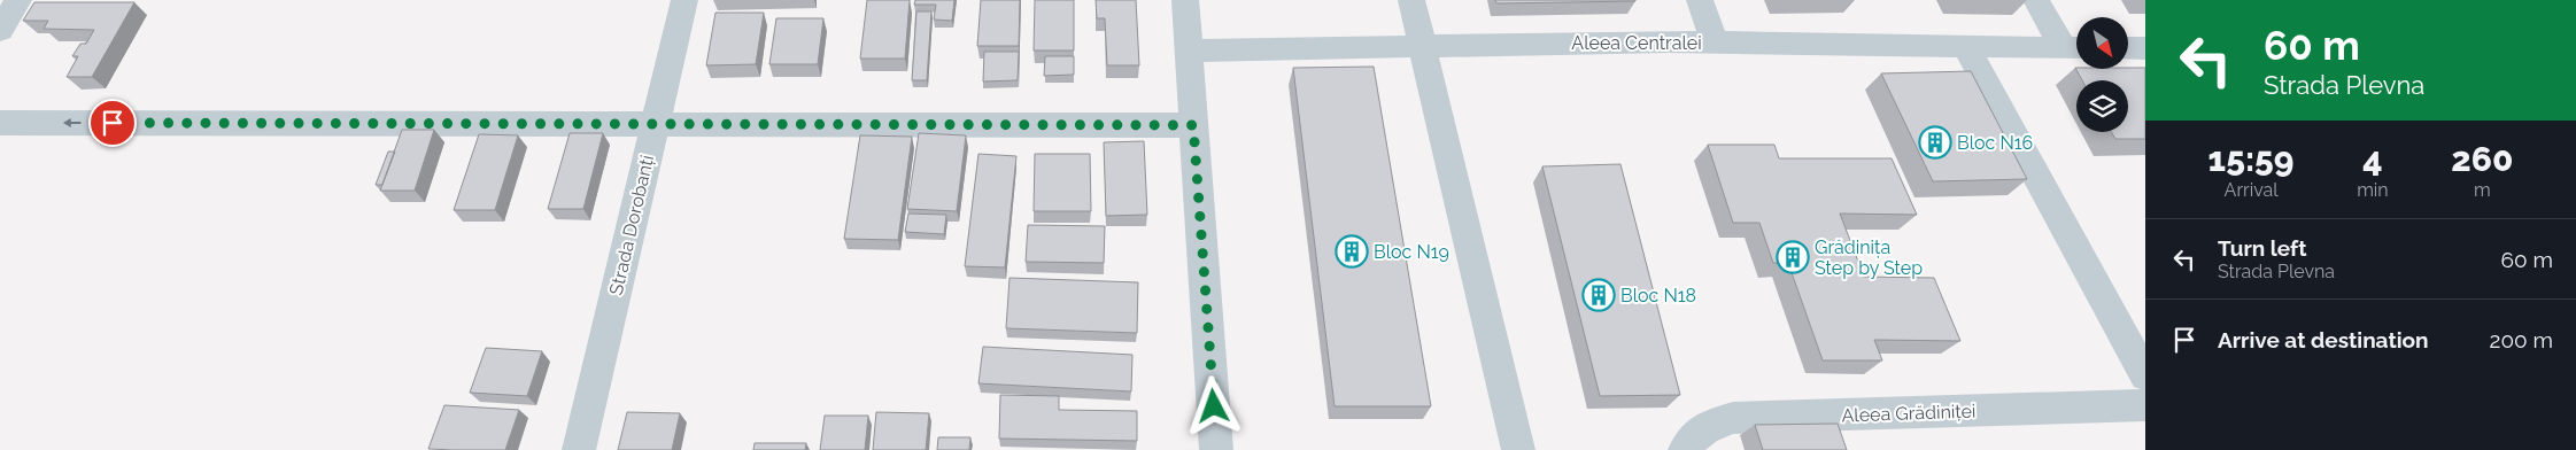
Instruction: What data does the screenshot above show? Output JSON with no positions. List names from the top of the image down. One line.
{"streets":{"street":["Aleea Centralei","Strada Dorobanți","Aleea Grădiniței"]},"places":{"building":["Bloc N16","Bloc N19","Grădinița Step by Step","Bloc N18"]},"north":"bottom right","page":{"turn":["60 m","Strada Plevna"],"eta":["15:59","Arrival","4","min","260","m"],"list":[{"name":"Turn left","note":"Strada Plevna","value":"60 m"},{"name":"Arrive at destination","value":"200 m"}]}}
